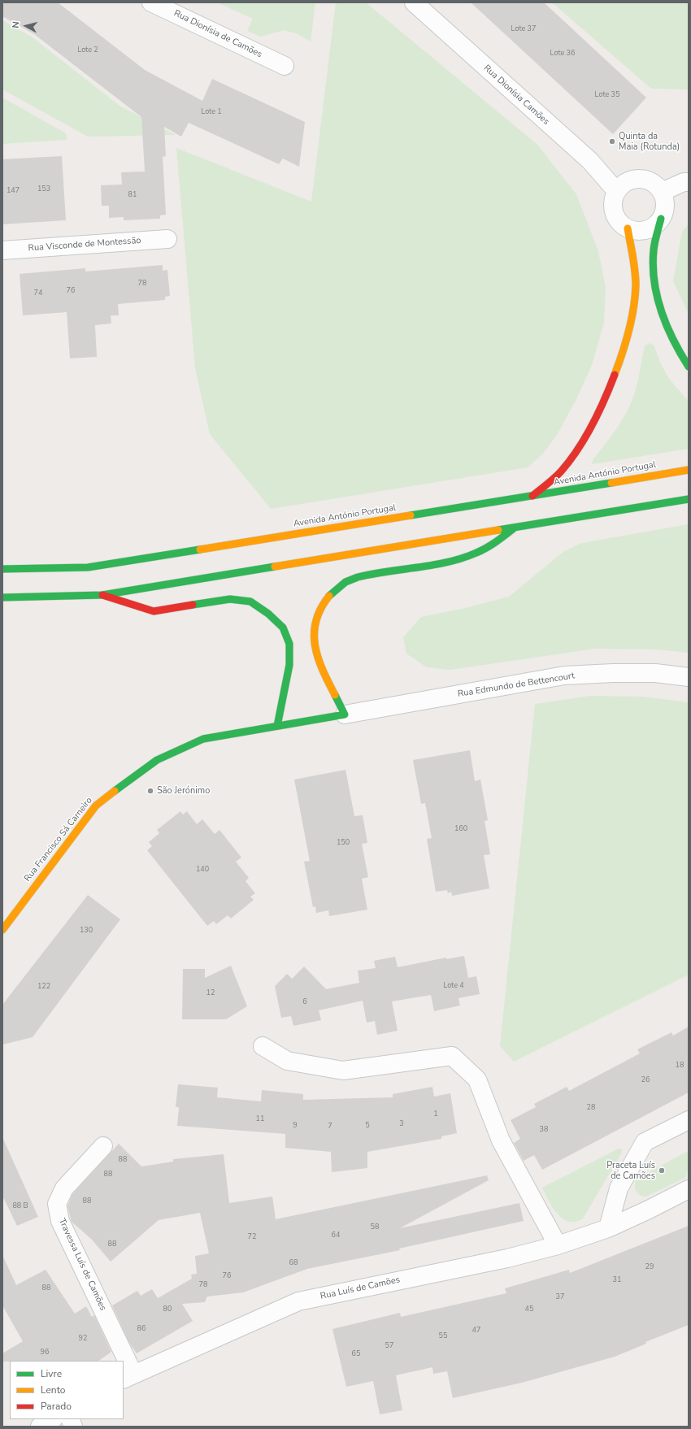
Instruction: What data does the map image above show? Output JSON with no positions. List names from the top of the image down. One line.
{"streets":{"main road":["Avenida António Portugal","Rua Francisco Sá Carneiro"],"street":["Rua Dionísia de Camões","Rua Dionísia Camões","Rua Visconde de Montessão","Rua Edmundo de Bettencourt","Travessa Luís de Camões","Rua Luís de Camões"]},"crossings":[["Rua Edmundo de Bettencourt","Rua Francisco Sá Carneiro"],["Travessa Luís de Camões","Rua Luís de Camões"]],"places":["Quinta da Maia (Rotunda)","São Jerónimo","Praceta Luís de Camões"],"house_numbers":["Lote 37","Lote 2","Lote 36","Lote 35","Lote 1","153","147","81","78","76","74","160","150","140","130","Lote 4","122","12","6","18","26","28","1","11","3","9","5","7","38","88","88","88","88 B","58","64","72","88","68","29","76","31","78","88","37","80","45","86","47","55","92","57","96","65"],"legend":["Livre","Lento","Parado"],"north":"left"}
